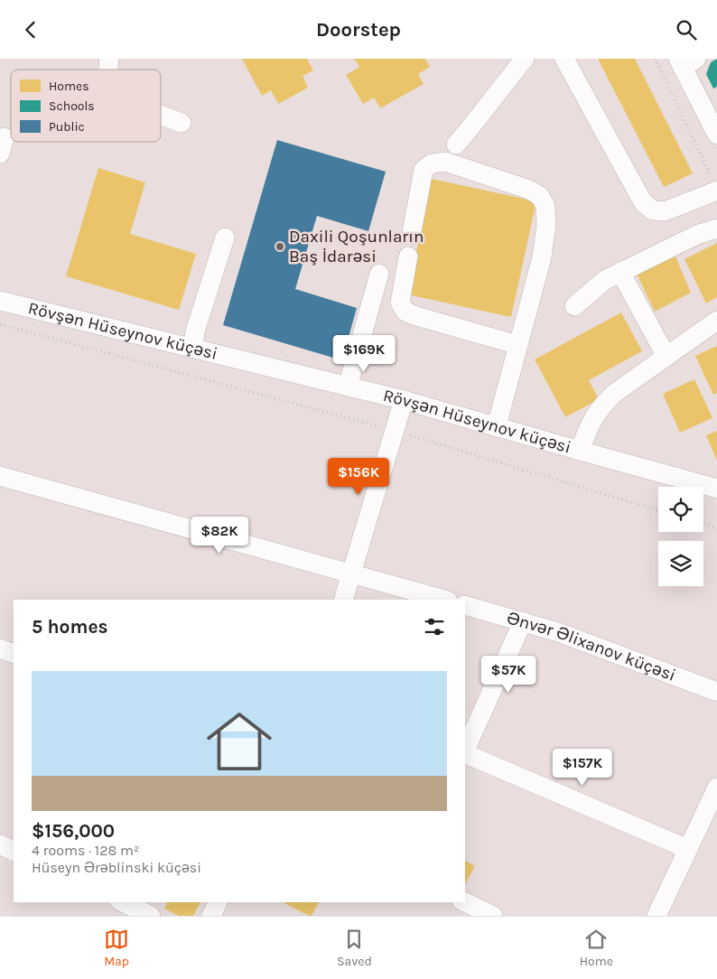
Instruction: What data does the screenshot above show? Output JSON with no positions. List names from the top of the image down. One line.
{"streets":{"street":["Rövşən Hüseynov küçəsi","Ənvər Əlixanov küçəsi"]},"places":["Daxili Qoşunların Baş İdarəsi"],"legend":["Homes","Schools","Public"],"page":{"header":"Doorstep","price":["$169K","$156K","$82K","$57K","$157K"],"heading":"5 homes","list":[{"name":"$156,000","note":"4 rooms · 128 m² · Hüseyn Ərəblinski küçəsi"}],"tabs":["Map","Saved","Home"]}}
